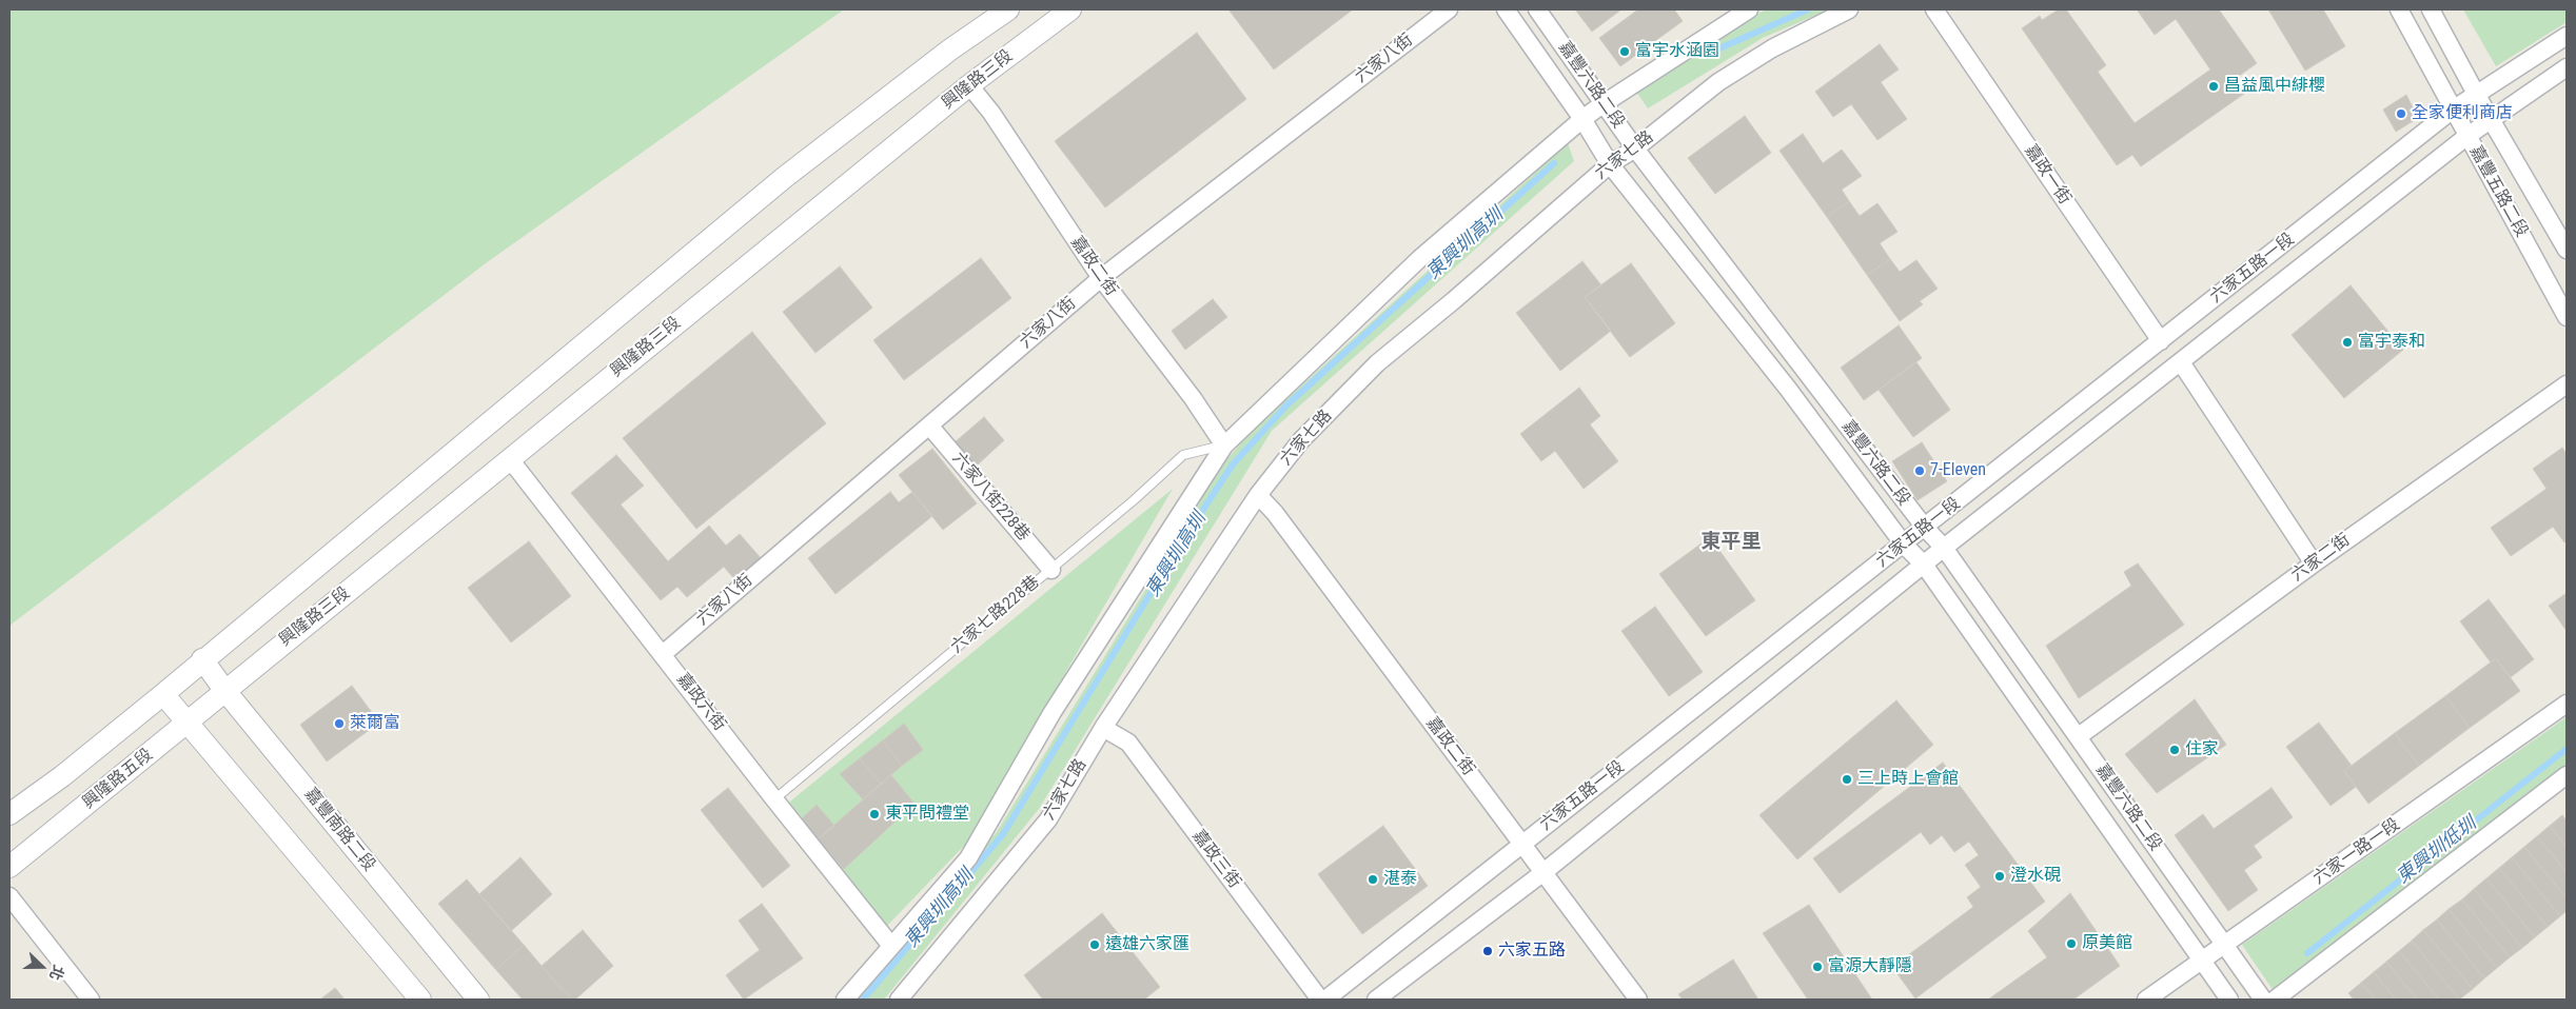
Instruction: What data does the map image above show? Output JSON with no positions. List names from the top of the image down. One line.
{"streets":{"street":["六家八街","興隆路三段","嘉豐六路二段","六家七路","嘉政一街","嘉豐五路二段","嘉政二街","六家五路一段","六家八街228巷","六家二街","嘉政六街","興隆路五段","嘉豐南路二段","六家一路一段","嘉政三街"],"lane":["六家七路228巷"]},"crossings":[["六家八街","嘉政二街"],["六家八街","六家八街228巷"],["六家八街","嘉政六街"],["興隆路三段","嘉政二街"],["興隆路三段","嘉政六街"],["興隆路三段","興隆路五段"],["興隆路三段","嘉豐南路二段"],["嘉豐六路二段","六家七路"],["嘉豐六路二段","六家五路一段"],["嘉豐六路二段","六家二街"],["嘉豐六路二段","六家一路一段"],["六家七路","嘉政二街"],["六家七路","嘉政三街"],["嘉政一街","六家五路一段"],["嘉豐五路二段","六家五路一段"],["嘉政二街","六家五路一段"],["嘉政二街","六家七路228巷"],["六家八街228巷","六家七路228巷"],["六家七路228巷","嘉政六街"],["興隆路五段","嘉豐南路二段"]],"districts":["東平里"],"water":["東興圳高圳","東興圳低圳"],"places":["富宇水涵園","昌益風中緋櫻","全家便利商店","富宇泰和","7-Eleven","萊爾富","住家","三上時上會館","東平問禮堂","澄水硯","湛泰","原美館","遠雄六家匯","六家五路","富源大靜隱"],"north":"right"}
